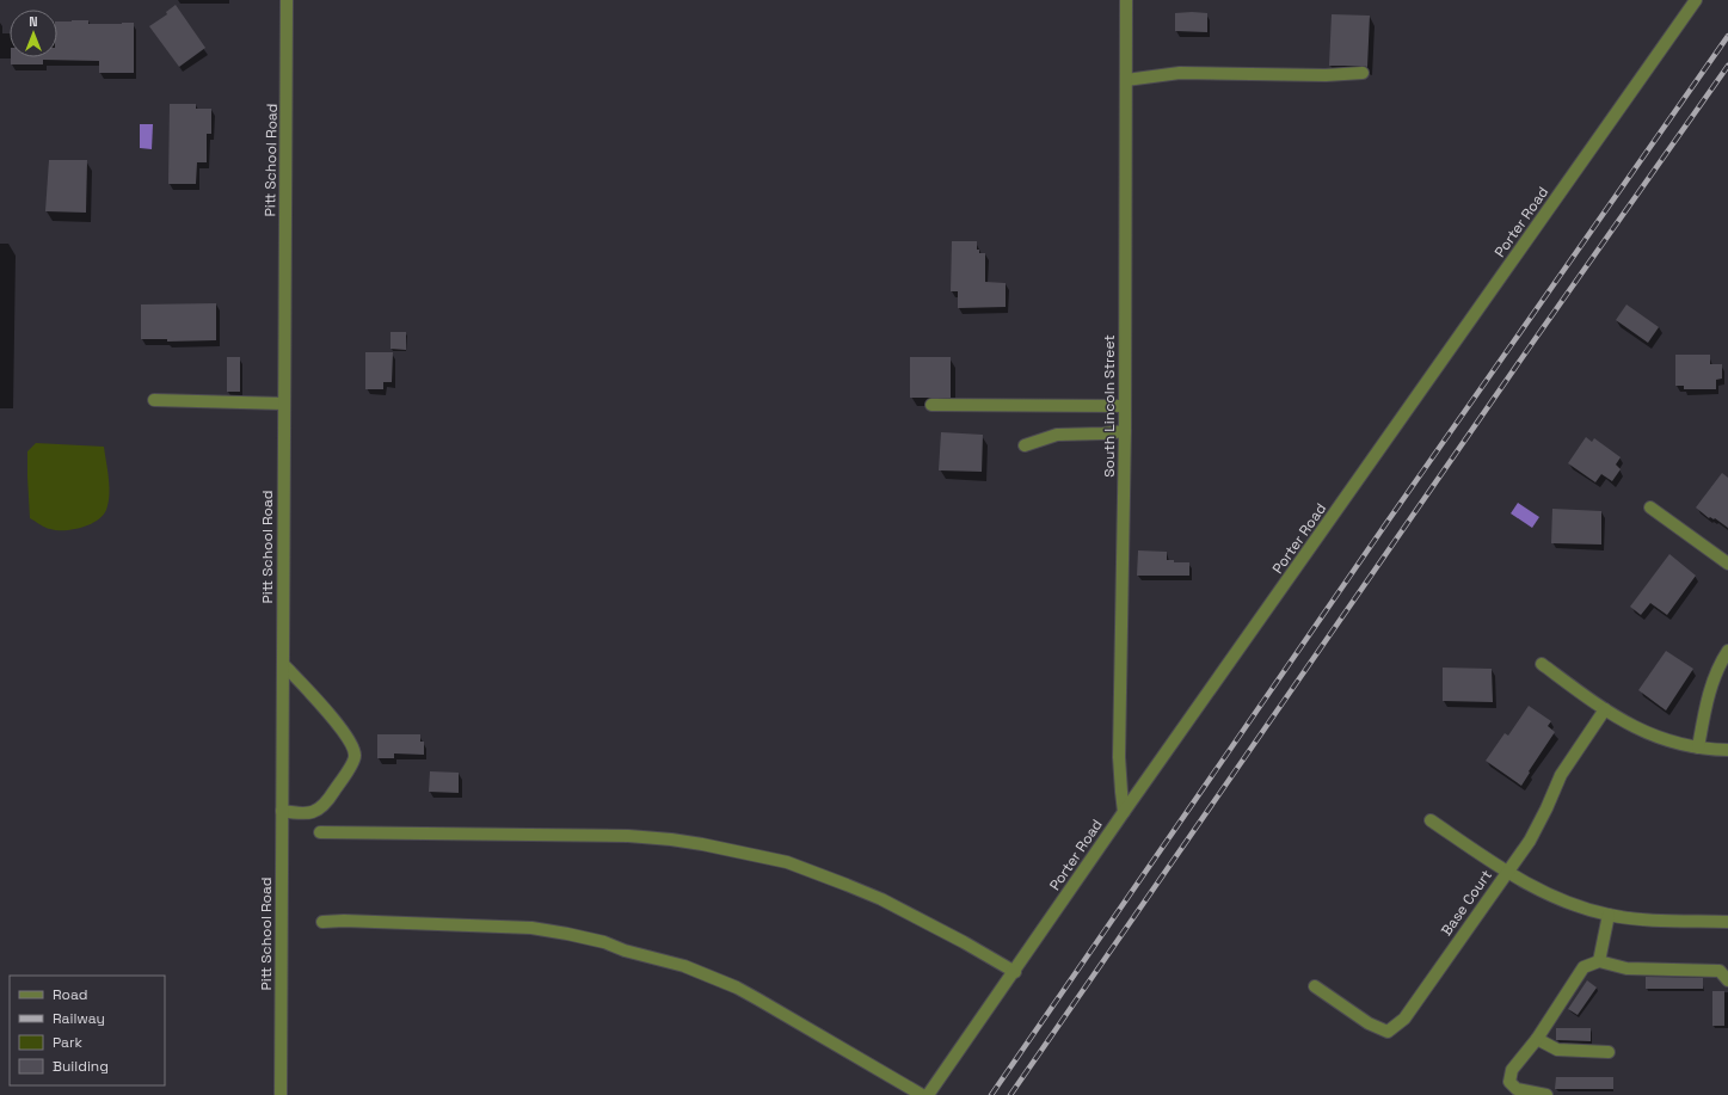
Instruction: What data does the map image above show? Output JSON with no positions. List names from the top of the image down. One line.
{"streets":{"street":["Pitt School Road","Porter Road","South Lincoln Street","Base Court"]},"crossings":[["Porter Road","South Lincoln Street"]],"legend":["Road","Railway","Park","Building"],"north":"top"}
